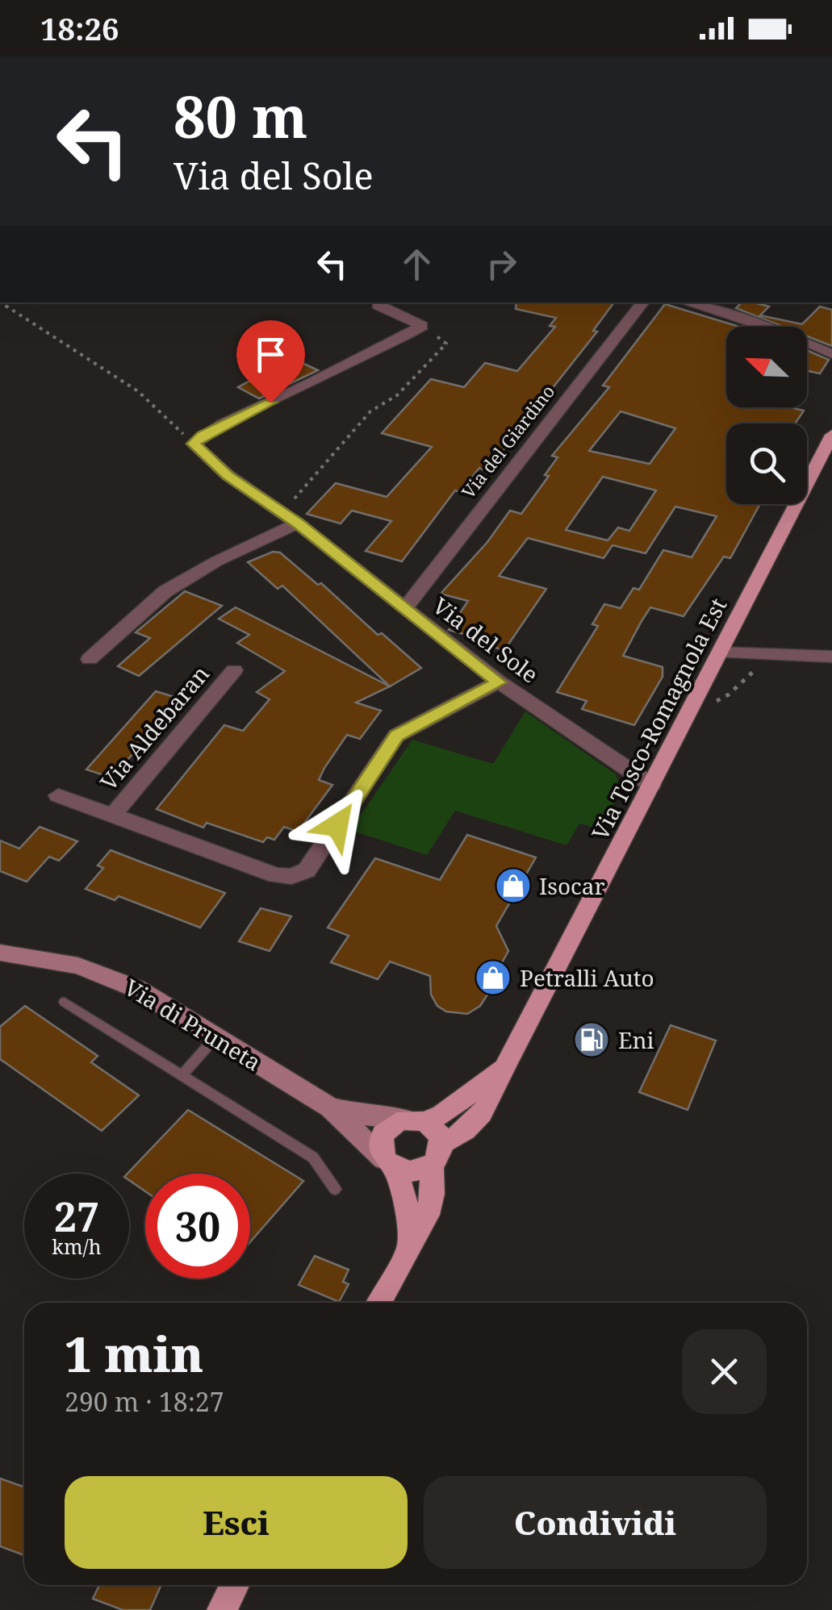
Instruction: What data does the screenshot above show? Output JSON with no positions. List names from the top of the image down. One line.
{"streets":{"main road":["Via Tosco-Romagnola Est","Via di Pruneta"],"street":["Via del Giardino","Via del Sole","Via Aldebaran"]},"crossings":[["Via del Giardino","Via del Sole"],["Via del Sole","Via Tosco-Romagnola Est"],["Via del Sole","Via Aldebaran"],["Via Tosco-Romagnola Est","Via di Pruneta"]],"places":{"shop":["Isocar","Petralli Auto"],"fuel station":["Eni"]},"north":"top left","page":{"status":"18:26","turn":["80 m","Via del Sole"],"speed":"27 km/h","limit":"30","heading":["1 min","290 m · 18:27"],"buttons":["Esci","Condividi"]}}
